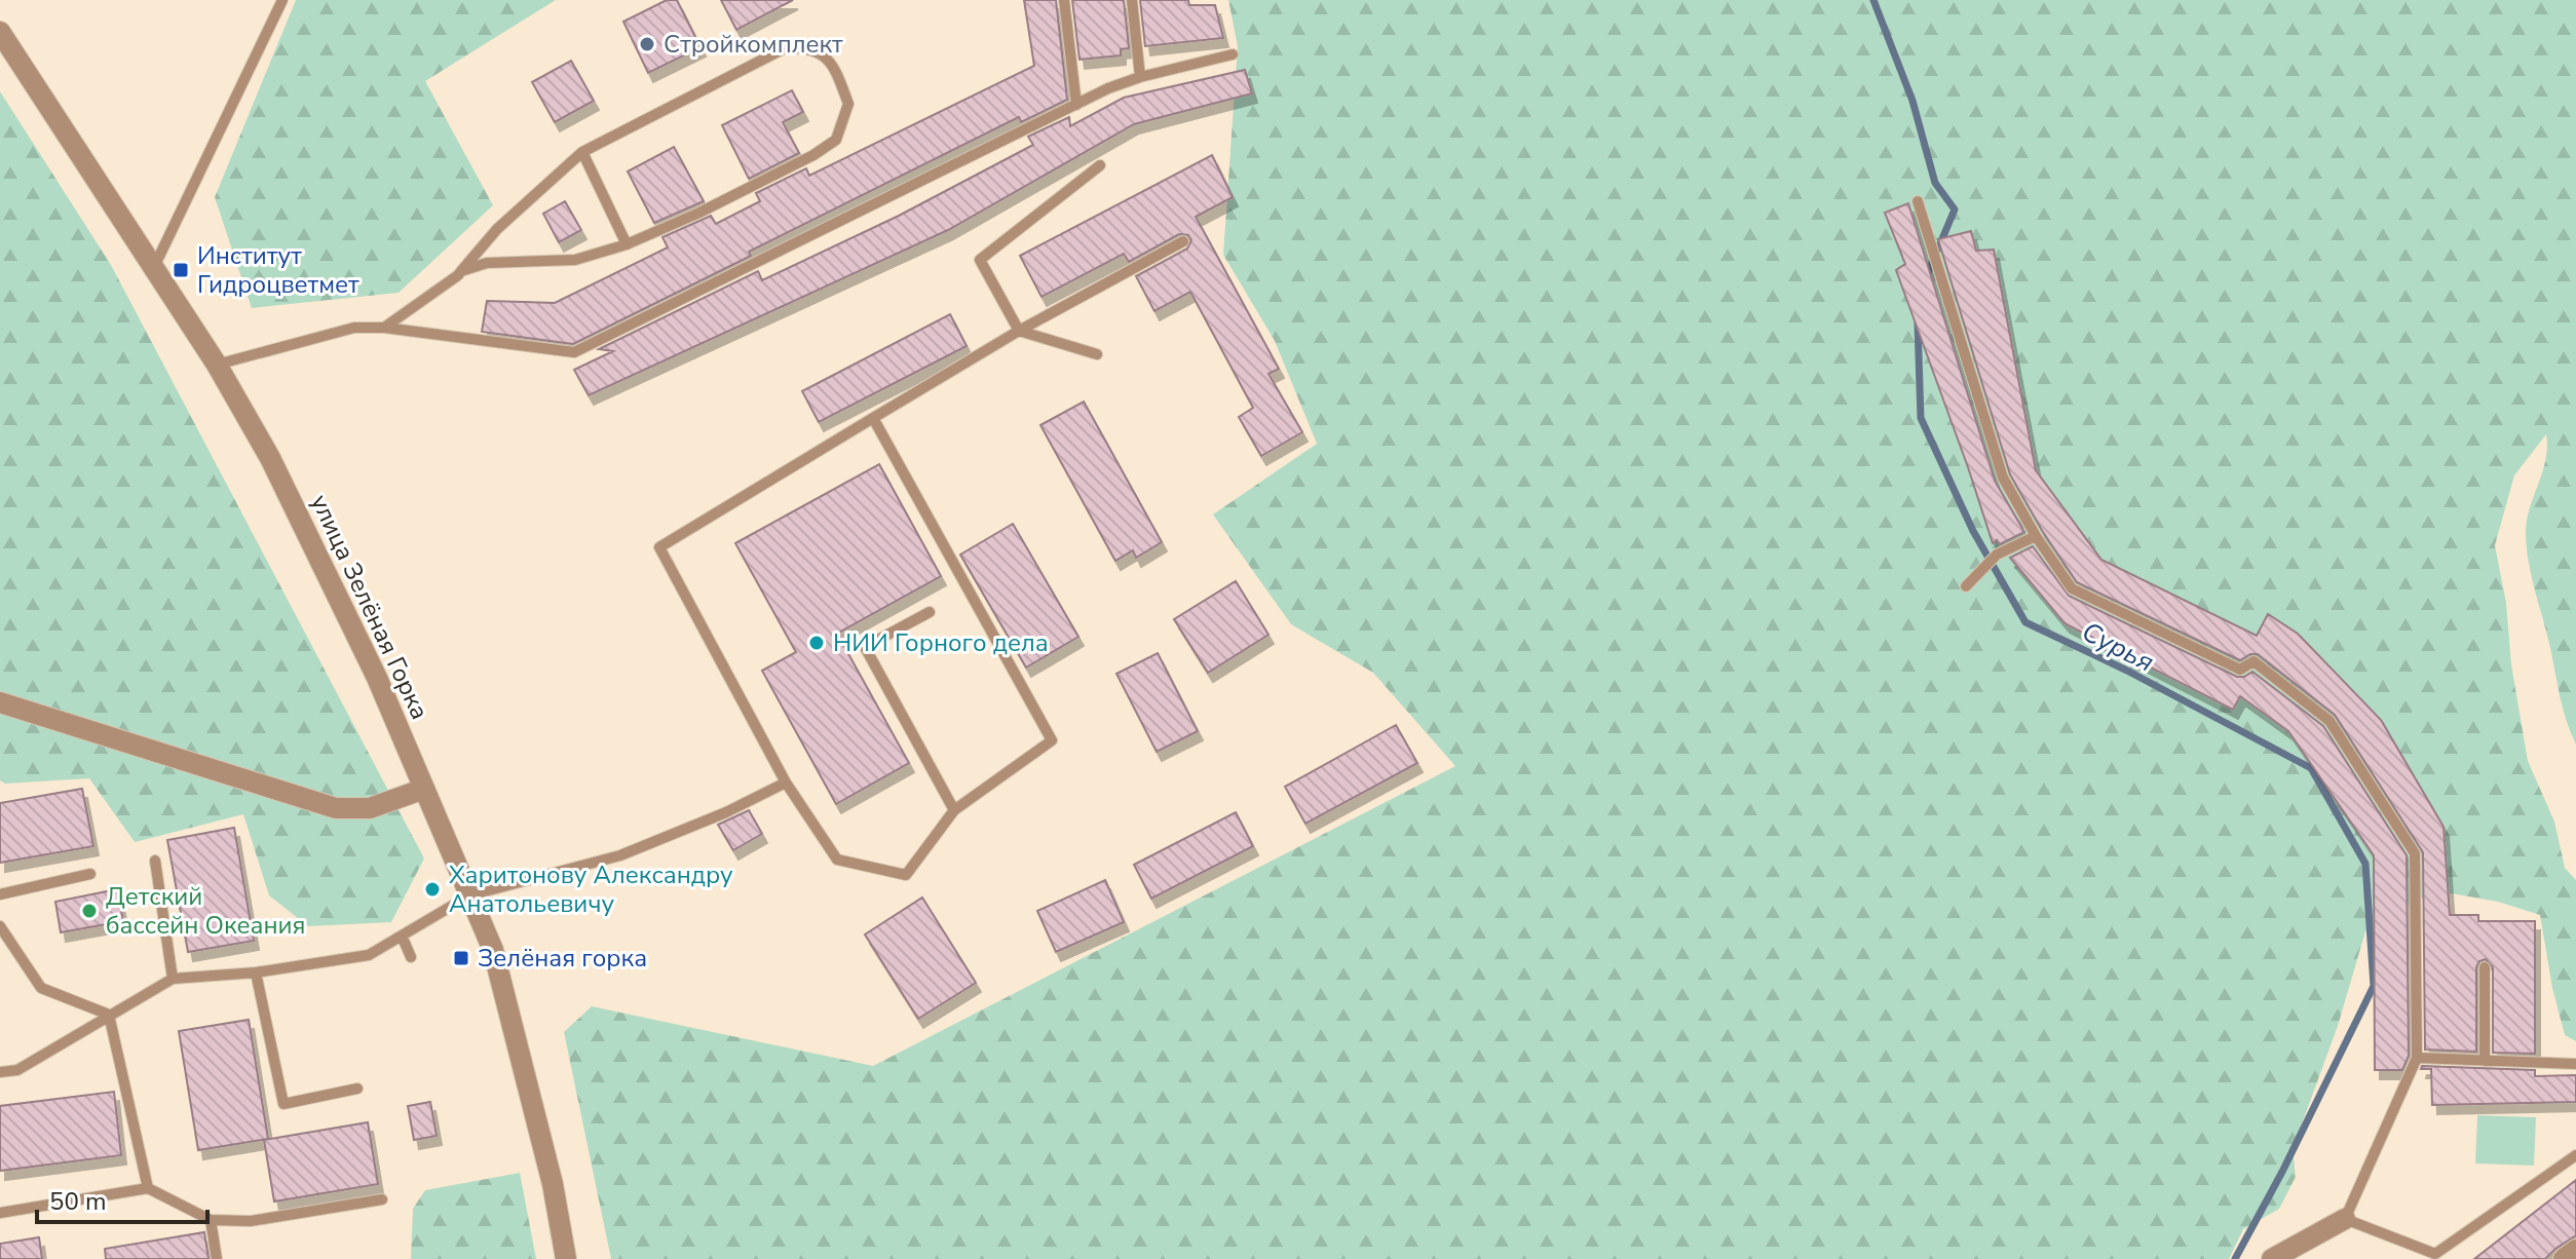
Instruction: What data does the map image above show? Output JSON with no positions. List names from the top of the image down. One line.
{"streets":{"street":["улица Зелёная Горка"]},"water":["Сурья"],"places":{"other":["Стройкомплект","НИИ Горного дела","Харитонову Александру Анатольевичу","Детский бассейн Океания"],"transit":["Институт Гидроцветмет","Зелёная горка"]},"scale_bar":"50 m"}
